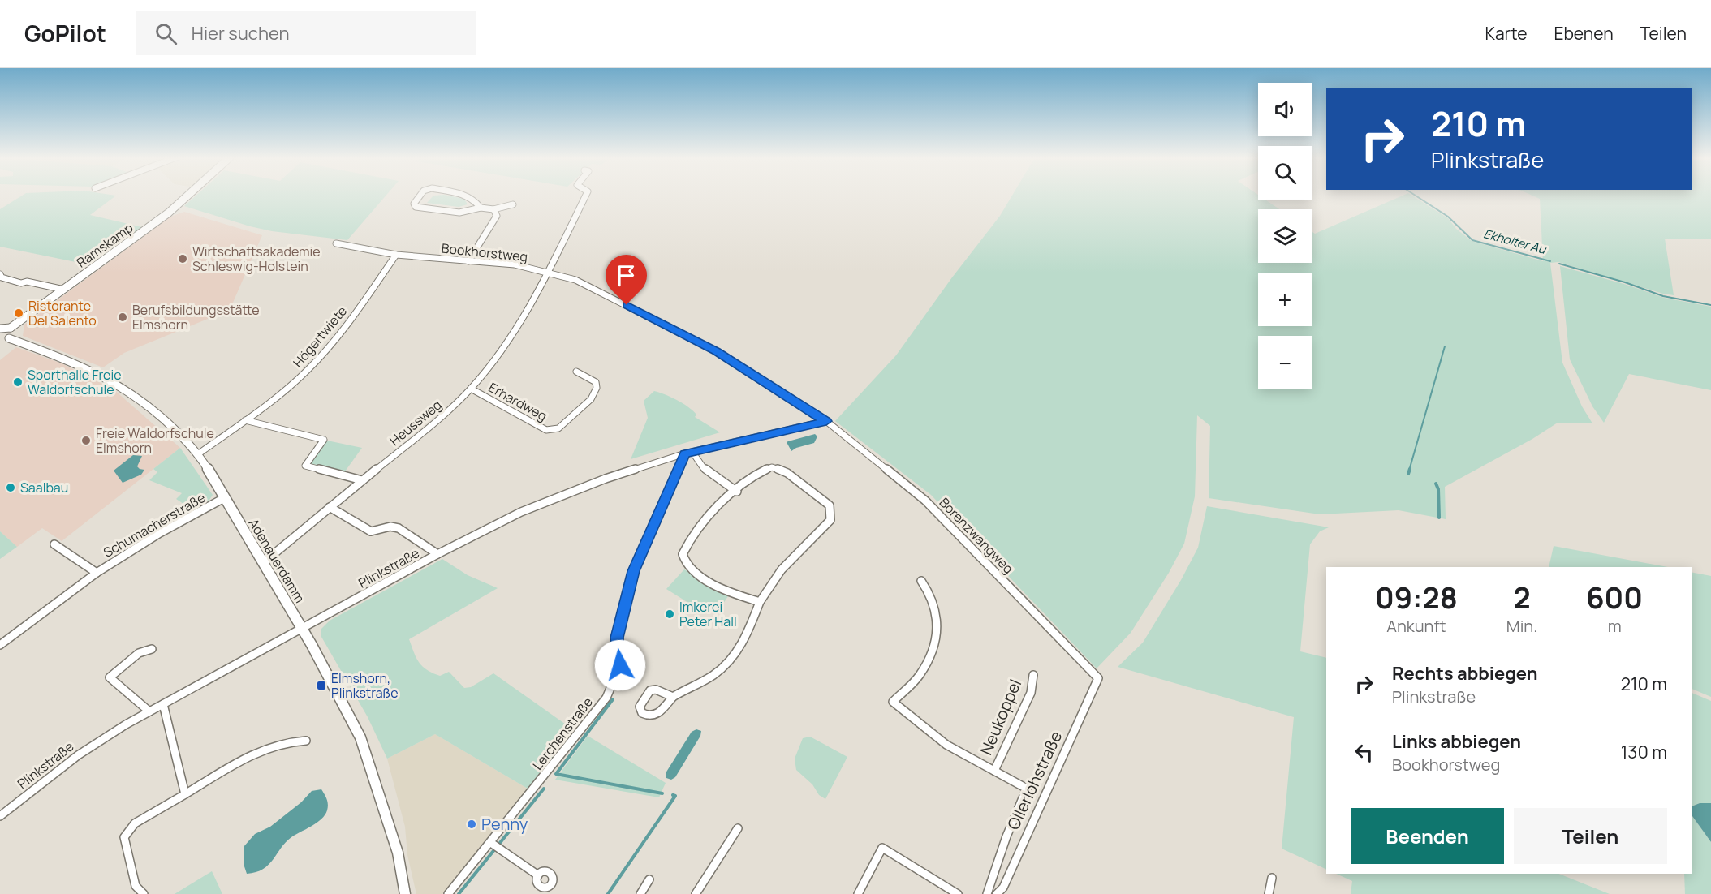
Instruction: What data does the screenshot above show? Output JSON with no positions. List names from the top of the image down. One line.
{"streets":{"street":["Ramskamp","Bookhorstweg","Högertwiete","Erhardweg","Heussweg","Schumacherstraße","Borenzwangweg","Adenauerdamm","Plinkstraße","Neukoppel","Lerchenstraße","Ollerlohstraße"]},"crossings":[["Ramskamp","Adenauerdamm"],["Bookhorstweg","Högertwiete"],["Bookhorstweg","Heussweg"],["Bookhorstweg","Borenzwangweg"],["Bookhorstweg","Plinkstraße"],["Högertwiete","Adenauerdamm"],["Erhardweg","Heussweg"],["Heussweg","Adenauerdamm"],["Schumacherstraße","Adenauerdamm"],["Borenzwangweg","Plinkstraße"],["Borenzwangweg","Ollerlohstraße"],["Adenauerdamm","Plinkstraße"],["Plinkstraße","Lerchenstraße"],["Neukoppel","Ollerlohstraße"]],"water":["Ekholter Au"],"places":{"other":["Wirtschaftsakademie Schleswig-Holstein","Ristorante Del Salento","Berufsbildungsstätte Elmshorn","Sporthalle Freie Waldorfschule","Freie Waldorfschule Elmshorn","Saalbau","Imkerei Peter Hall","Penny"],"transit":["Elmshorn, Plinkstraße"]},"page":{"header":"GoPilot","search":"Hier suchen","nav":["Karte","Ebenen","Teilen"],"map_buttons":["+","−"],"turn":["210 m","Plinkstraße"],"eta":["09:28","Ankunft","2","Min.","600","m"],"list":[{"name":"Rechts abbiegen","note":"Plinkstraße","value":"210 m"},{"name":"Links abbiegen","note":"Bookhorstweg","value":"130 m"}],"buttons":["Beenden","Teilen"]}}
